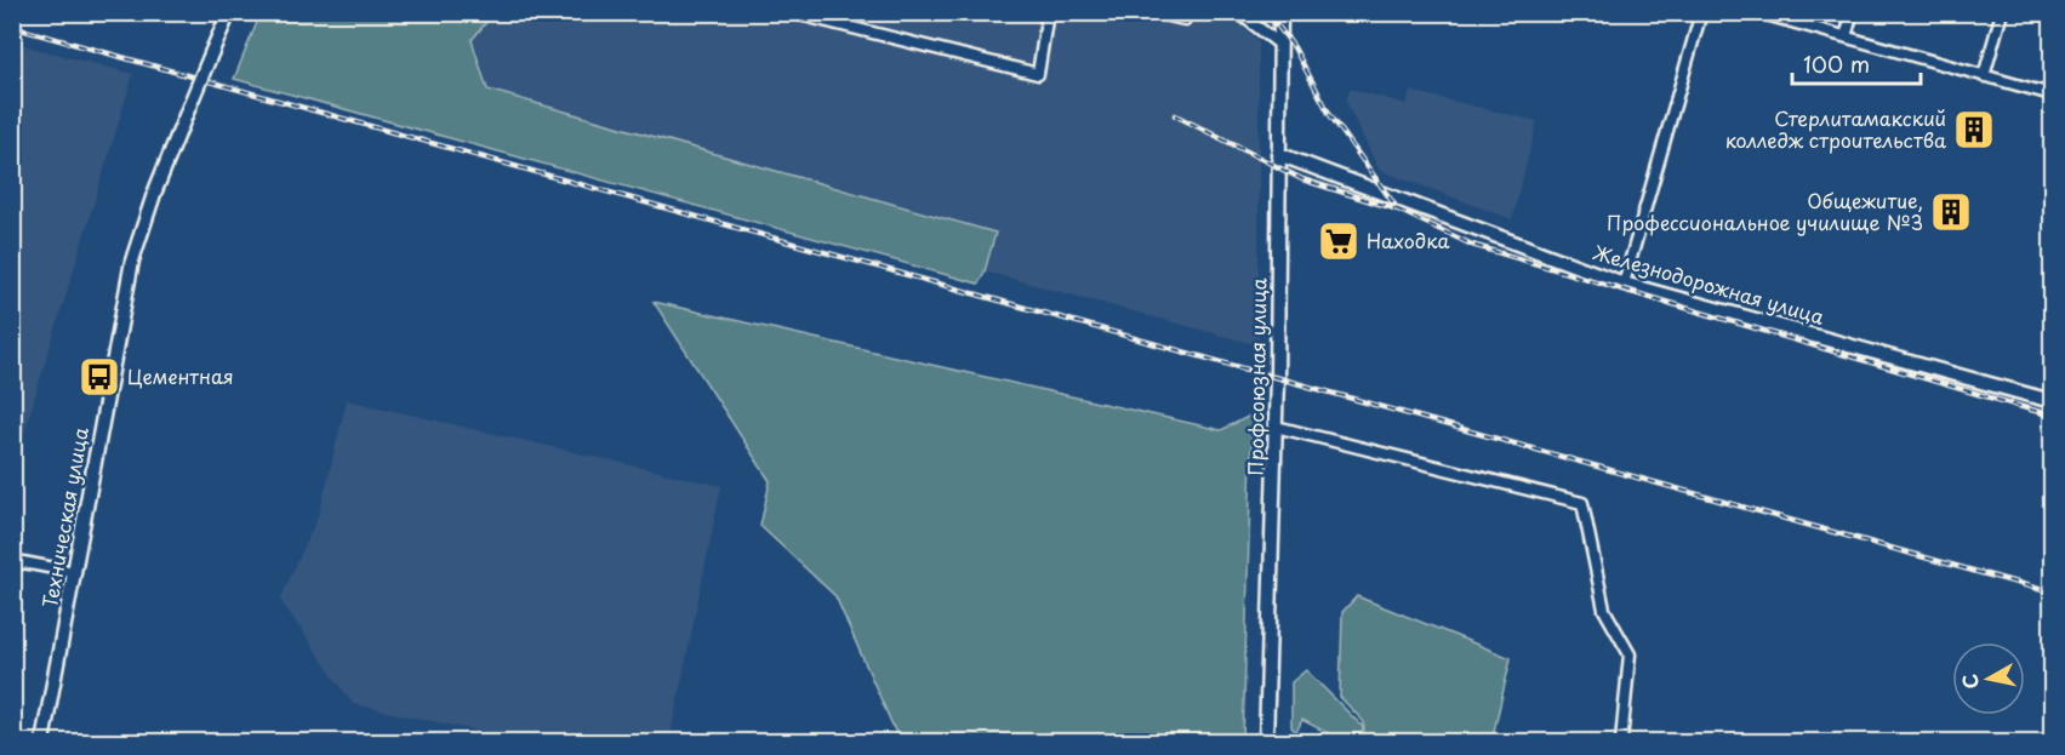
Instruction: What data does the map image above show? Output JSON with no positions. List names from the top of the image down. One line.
{"streets":{"main road":["Железнодорожная улица","Профсоюзная улица","Техническая улица"]},"crossings":[["Железнодорожная улица","Профсоюзная улица"]],"places":{"building":["Стерлитамакский колледж строительства","Общежитие, Профессиональное училище №3"],"supermarket":["Находка"],"bus stop":["Цементная"]},"scale_bar":"100 m","north":"left"}
